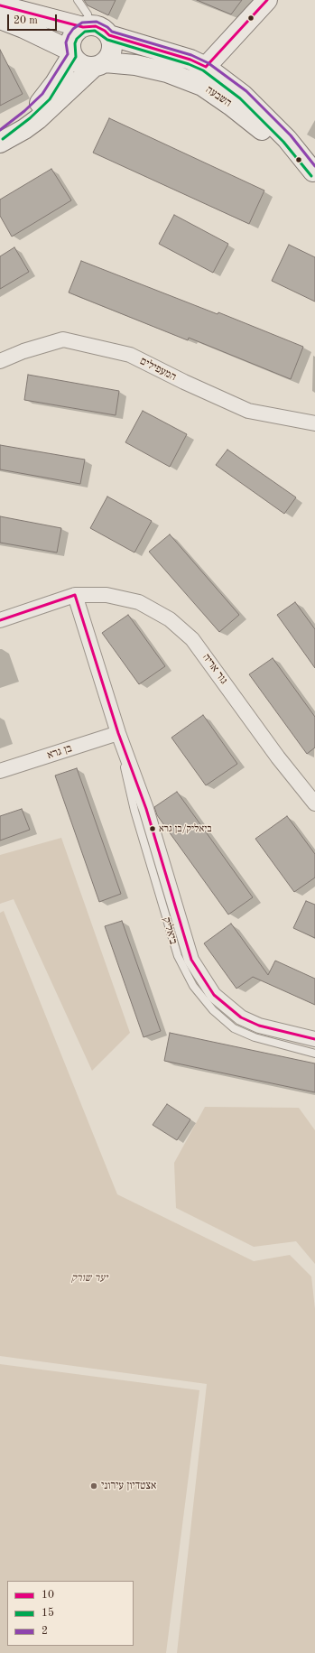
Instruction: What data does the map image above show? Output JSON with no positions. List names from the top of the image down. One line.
{"streets":{"main road":["השבעה"],"street":["המעפילים","גור אריה","בן גרא","ביאליק"]},"crossings":[["גור אריה","ביאליק"],["בן גרא","ביאליק"]],"parks":["יער שורק"],"places":["ביאליק/בן גרא","אצטדיון עירוני"],"lines":["transit line 10","transit line 2","transit line 15"],"legend":["10","15","2"],"scale_bar":"20 m"}
